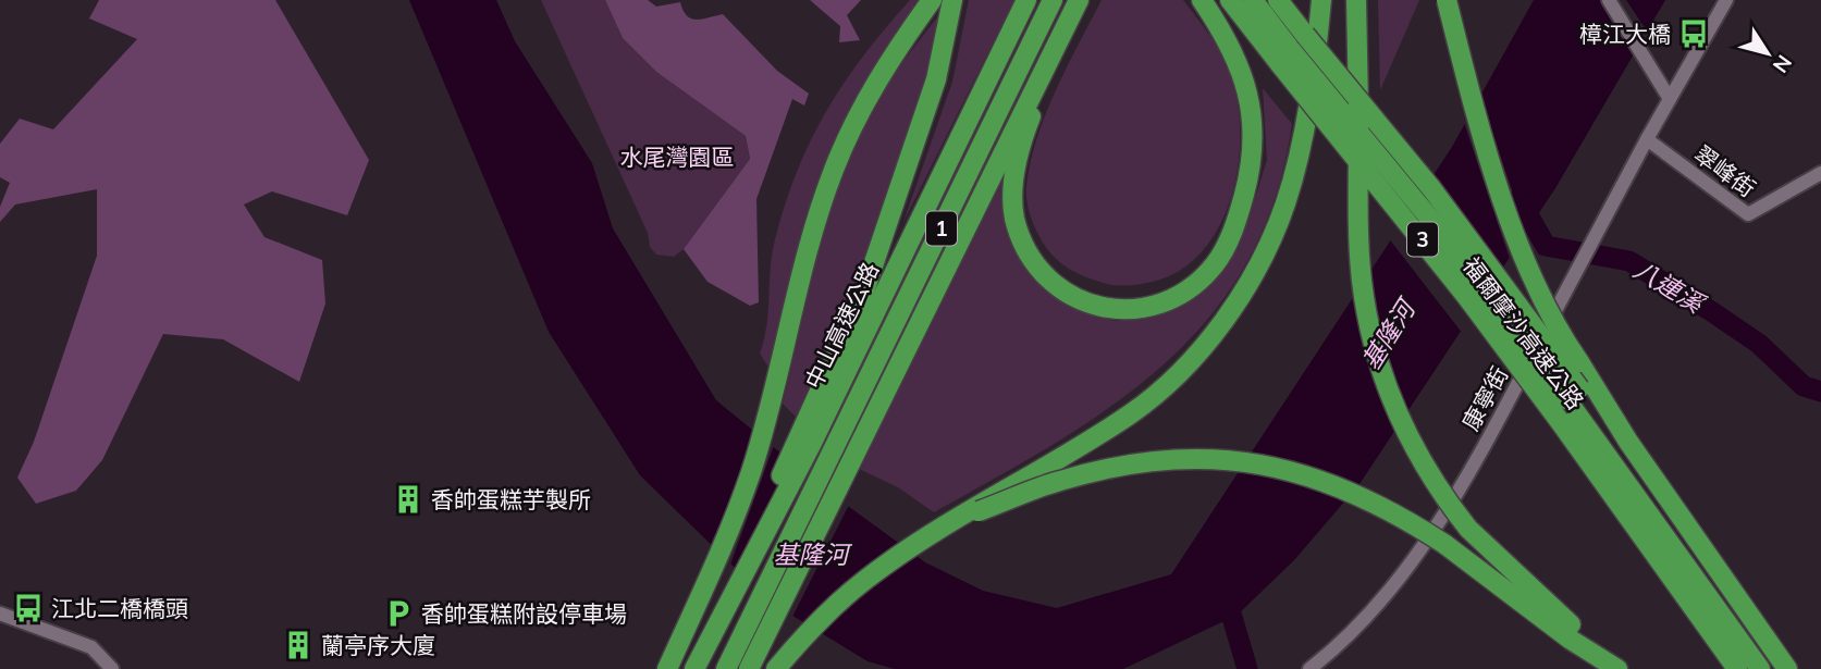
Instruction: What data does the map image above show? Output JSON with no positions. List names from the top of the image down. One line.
{"streets":{"highway":["1","3","中山高速公路","福爾摩沙高速公路"],"street":["翠峰街","康寧街"]},"crossings":[["翠峰街","康寧街"]],"water":["八連溪","基隆河"],"parks":["水尾灣園區"],"places":{"bus stop":["樟江大橋","江北二橋橋頭"],"building":["香帥蛋糕芋製所","蘭亭序大廈"],"parking":["香帥蛋糕附設停車場"]},"north":"bottom right"}
